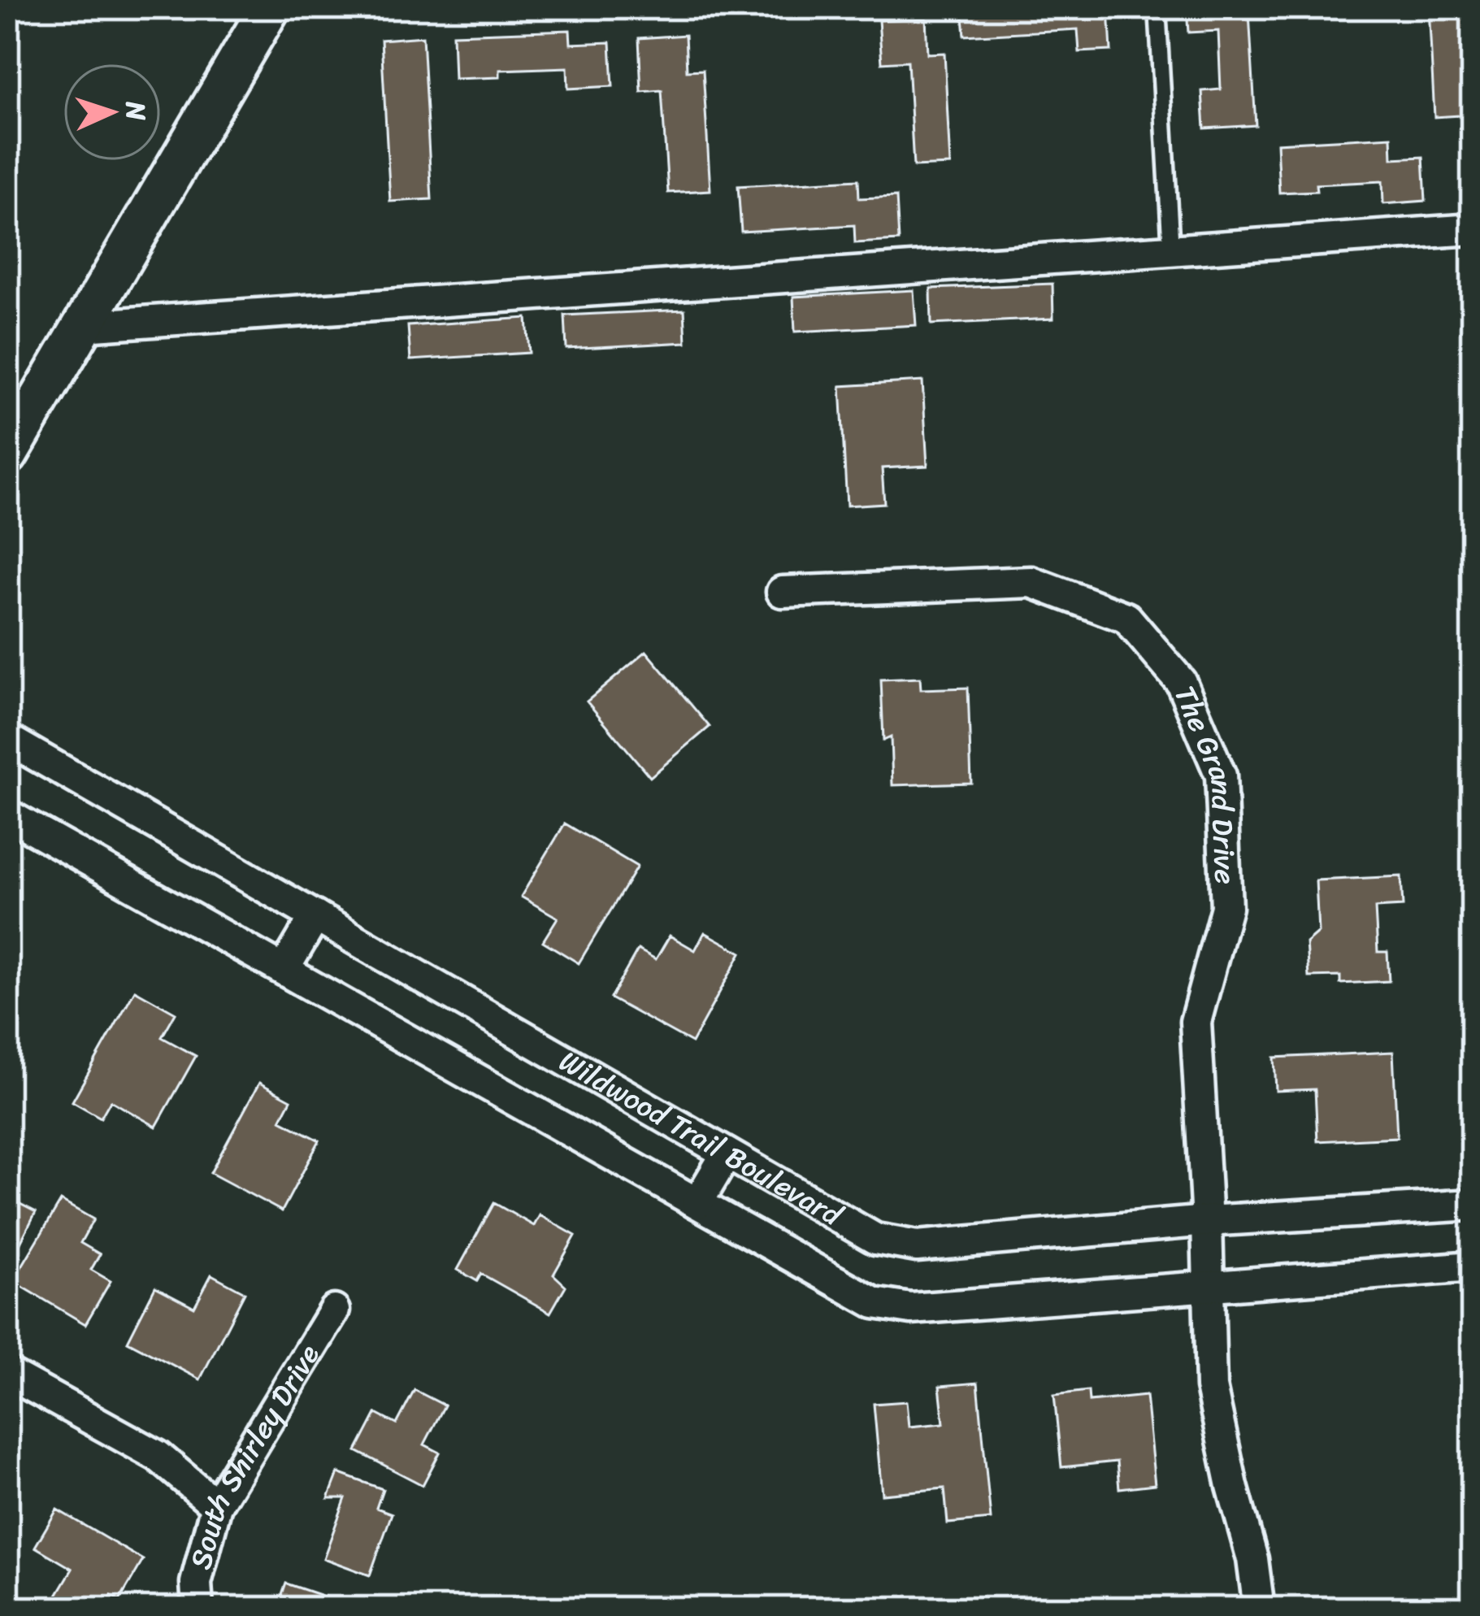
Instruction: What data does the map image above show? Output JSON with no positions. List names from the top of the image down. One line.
{"streets":{"street":["The Grand Drive","Wildwood Trail Boulevard","South Shirley Drive"]},"crossings":[["The Grand Drive","Wildwood Trail Boulevard"]],"north":"right"}
